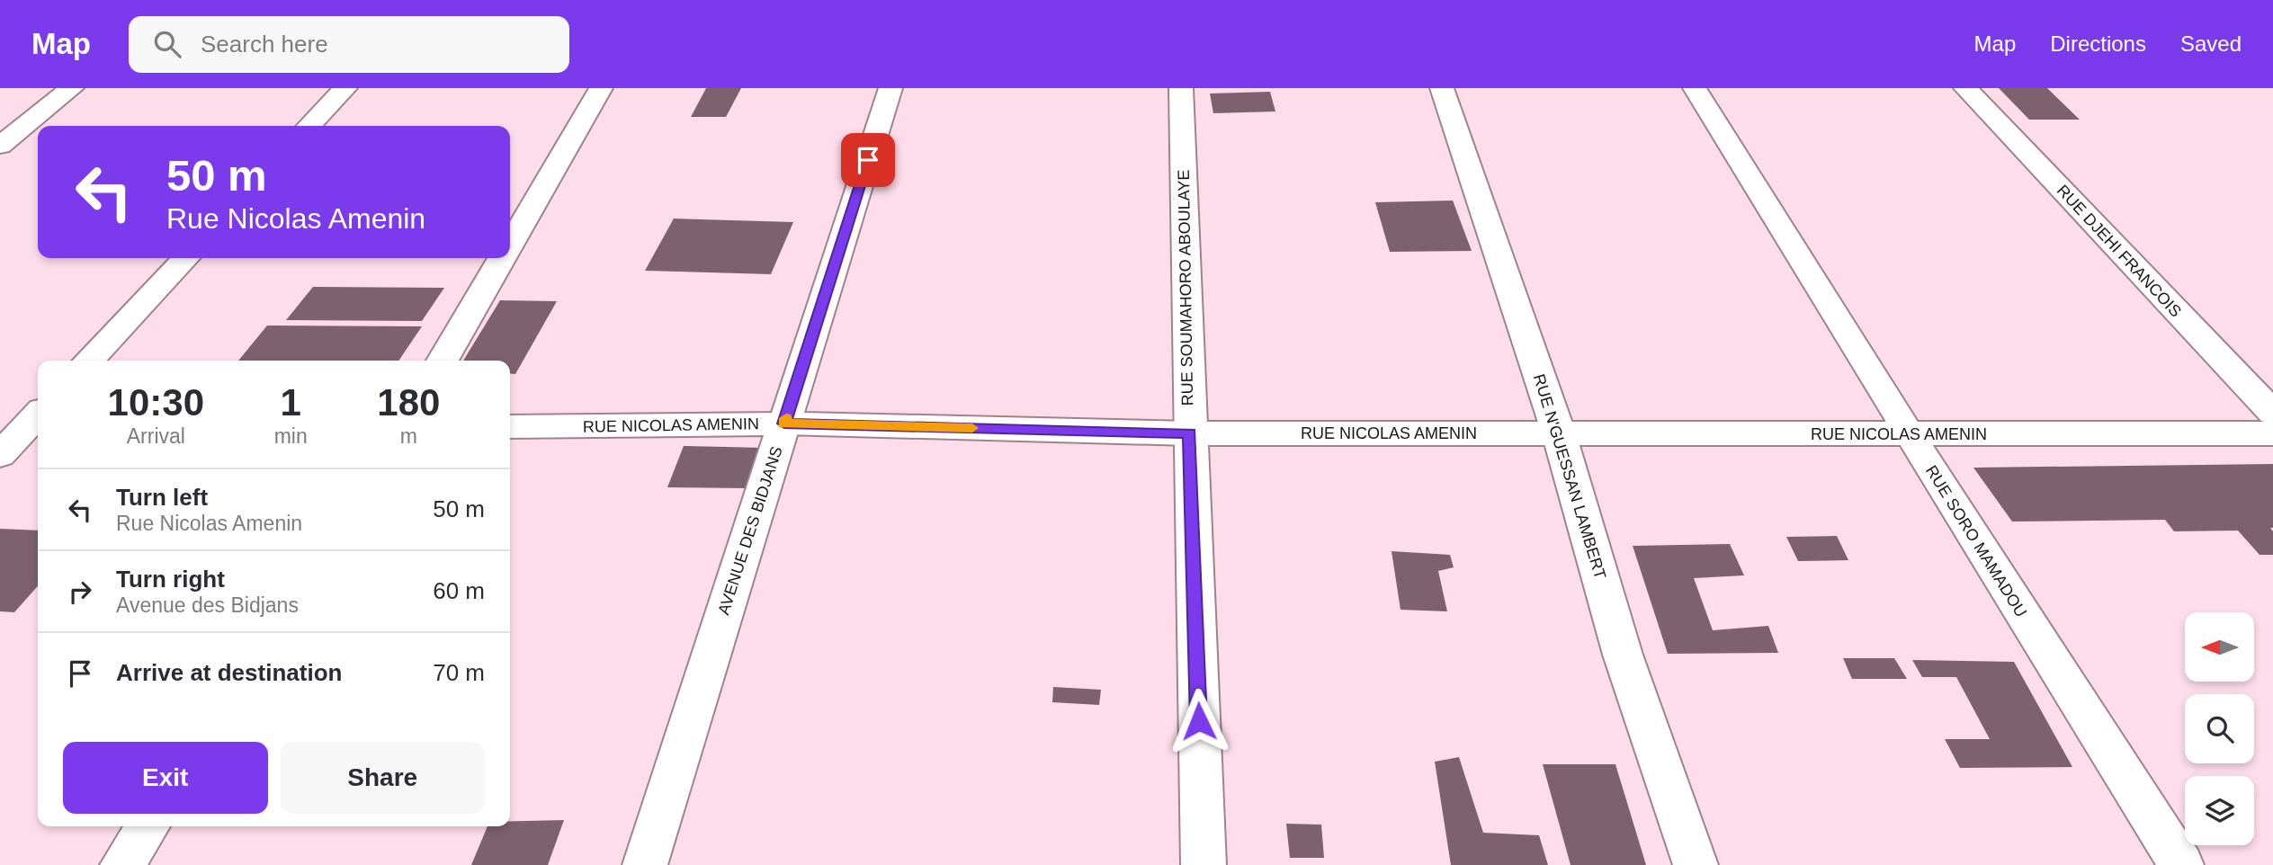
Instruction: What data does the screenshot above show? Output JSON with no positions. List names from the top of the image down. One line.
{"streets":{"street":["RUE DJEHI FRANCOIS","RUE SOUMAHORO ABOULAYE","RUE NICOLAS AMENIN","RUE N'GUESSAN LAMBERT","AVENUE DES BIDJANS","RUE SORO MAMADOU"]},"crossings":[["RUE SOUMAHORO ABOULAYE","RUE NICOLAS AMENIN"],["RUE NICOLAS AMENIN","RUE N'GUESSAN LAMBERT"],["RUE NICOLAS AMENIN","AVENUE DES BIDJANS"],["RUE NICOLAS AMENIN","RUE SORO MAMADOU"]],"north":"left","page":{"header":"Map","search":"Search here","nav":["Map","Directions","Saved"],"turn":["50 m","Rue Nicolas Amenin"],"eta":["10:30","Arrival","1","min","180","m"],"list":[{"name":"Turn left","note":"Rue Nicolas Amenin","value":"50 m"},{"name":"Turn right","note":"Avenue des Bidjans","value":"60 m"},{"name":"Arrive at destination","value":"70 m"}],"buttons":["Exit","Share"]}}
